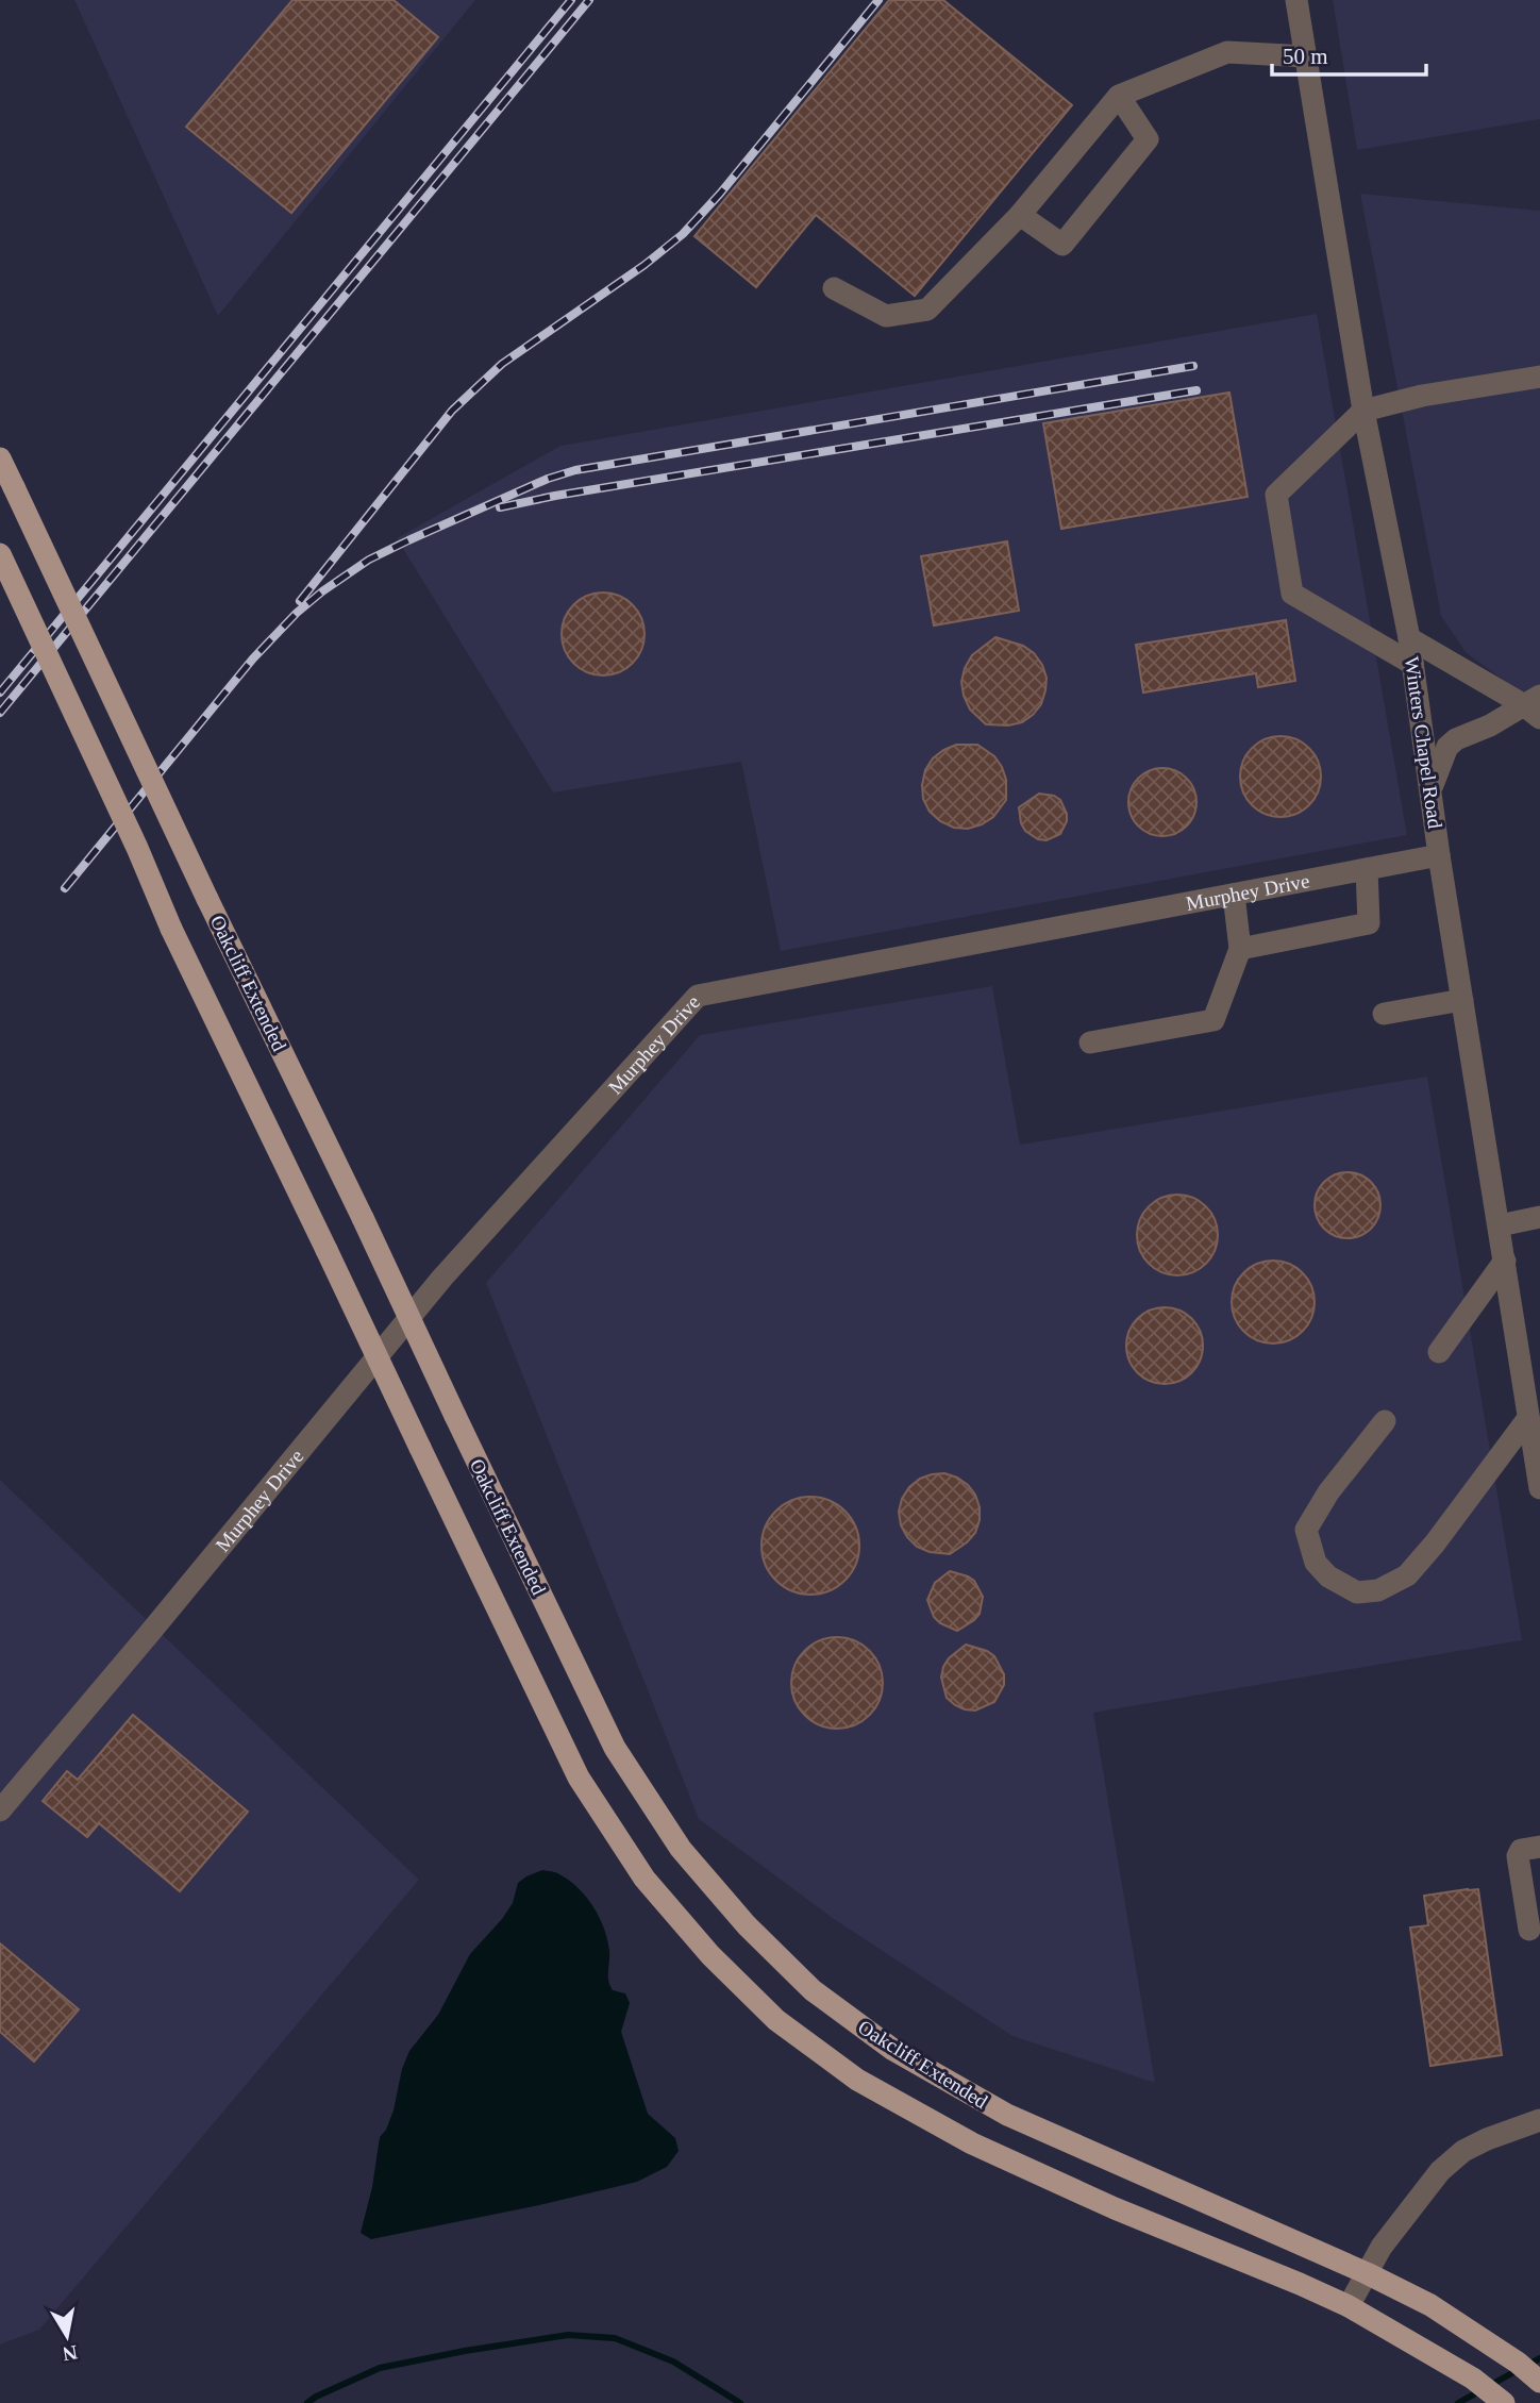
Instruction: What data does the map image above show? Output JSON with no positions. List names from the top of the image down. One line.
{"streets":{"main road":["Oakcliff Extended"],"street":["Winters Chapel Road","Murphey Drive"]},"crossings":[["Winters Chapel Road","Murphey Drive"]],"scale_bar":"50 m","north":"bottom"}
